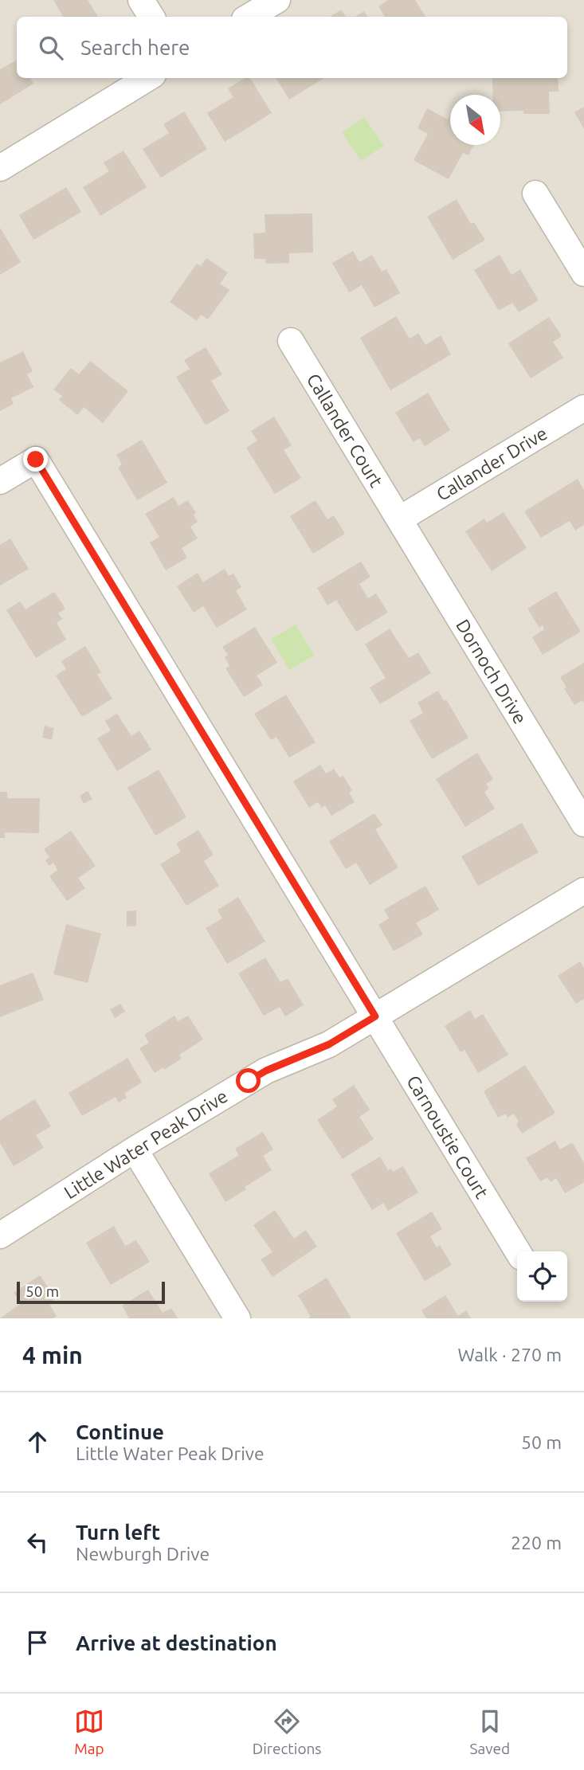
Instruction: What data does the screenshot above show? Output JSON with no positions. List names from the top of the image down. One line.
{"streets":{"street":["Callander Court","Callander Drive","Dornoch Drive","Carnoustie Court","Little Water Peak Drive"]},"crossings":[["Callander Court","Callander Drive"],["Callander Court","Dornoch Drive"],["Callander Drive","Dornoch Drive"],["Carnoustie Court","Little Water Peak Drive"]],"scale_bar":"50 m","north":"bottom right","page":{"search":"Search here","scale":"50 m","heading":["4 min","Walk · 270 m"],"list":[["Continue","Little Water Peak Drive","50 m"],["Turn left","Newburgh Drive","220 m"],"Arrive at destination"],"nav":["Map","Directions","Saved"]}}
